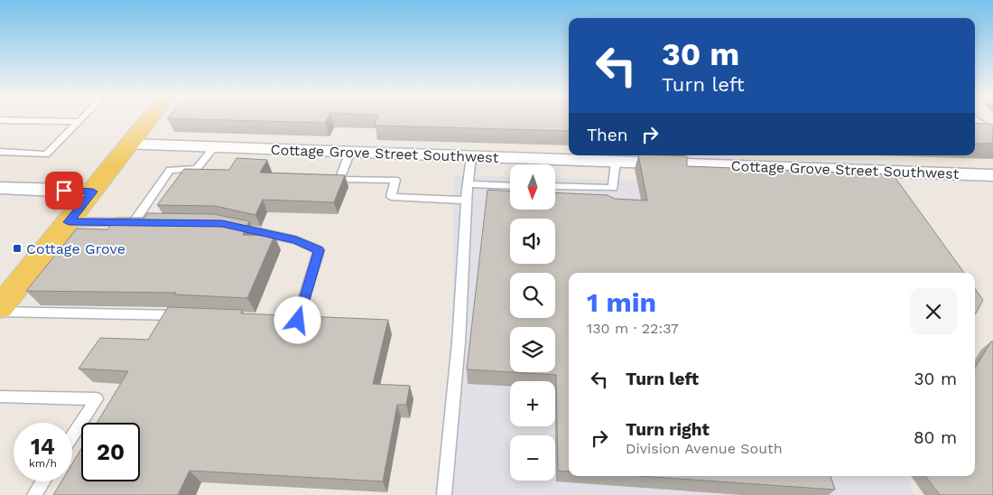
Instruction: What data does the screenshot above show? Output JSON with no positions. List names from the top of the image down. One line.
{"streets":{"street":["Cottage Grove Street Southwest"]},"places":{"transit":["Cottage Grove"]},"north":"bottom","page":{"turn":["30 m","Turn left"],"then":"Then","map_buttons":["+","−"],"heading":["1 min","130 m · 22:37"],"list":[{"name":"Turn left","value":"30 m"},{"name":"Turn right","note":"Division Avenue South","value":"80 m"}],"speed":"14 km/h","limit":"20"}}
